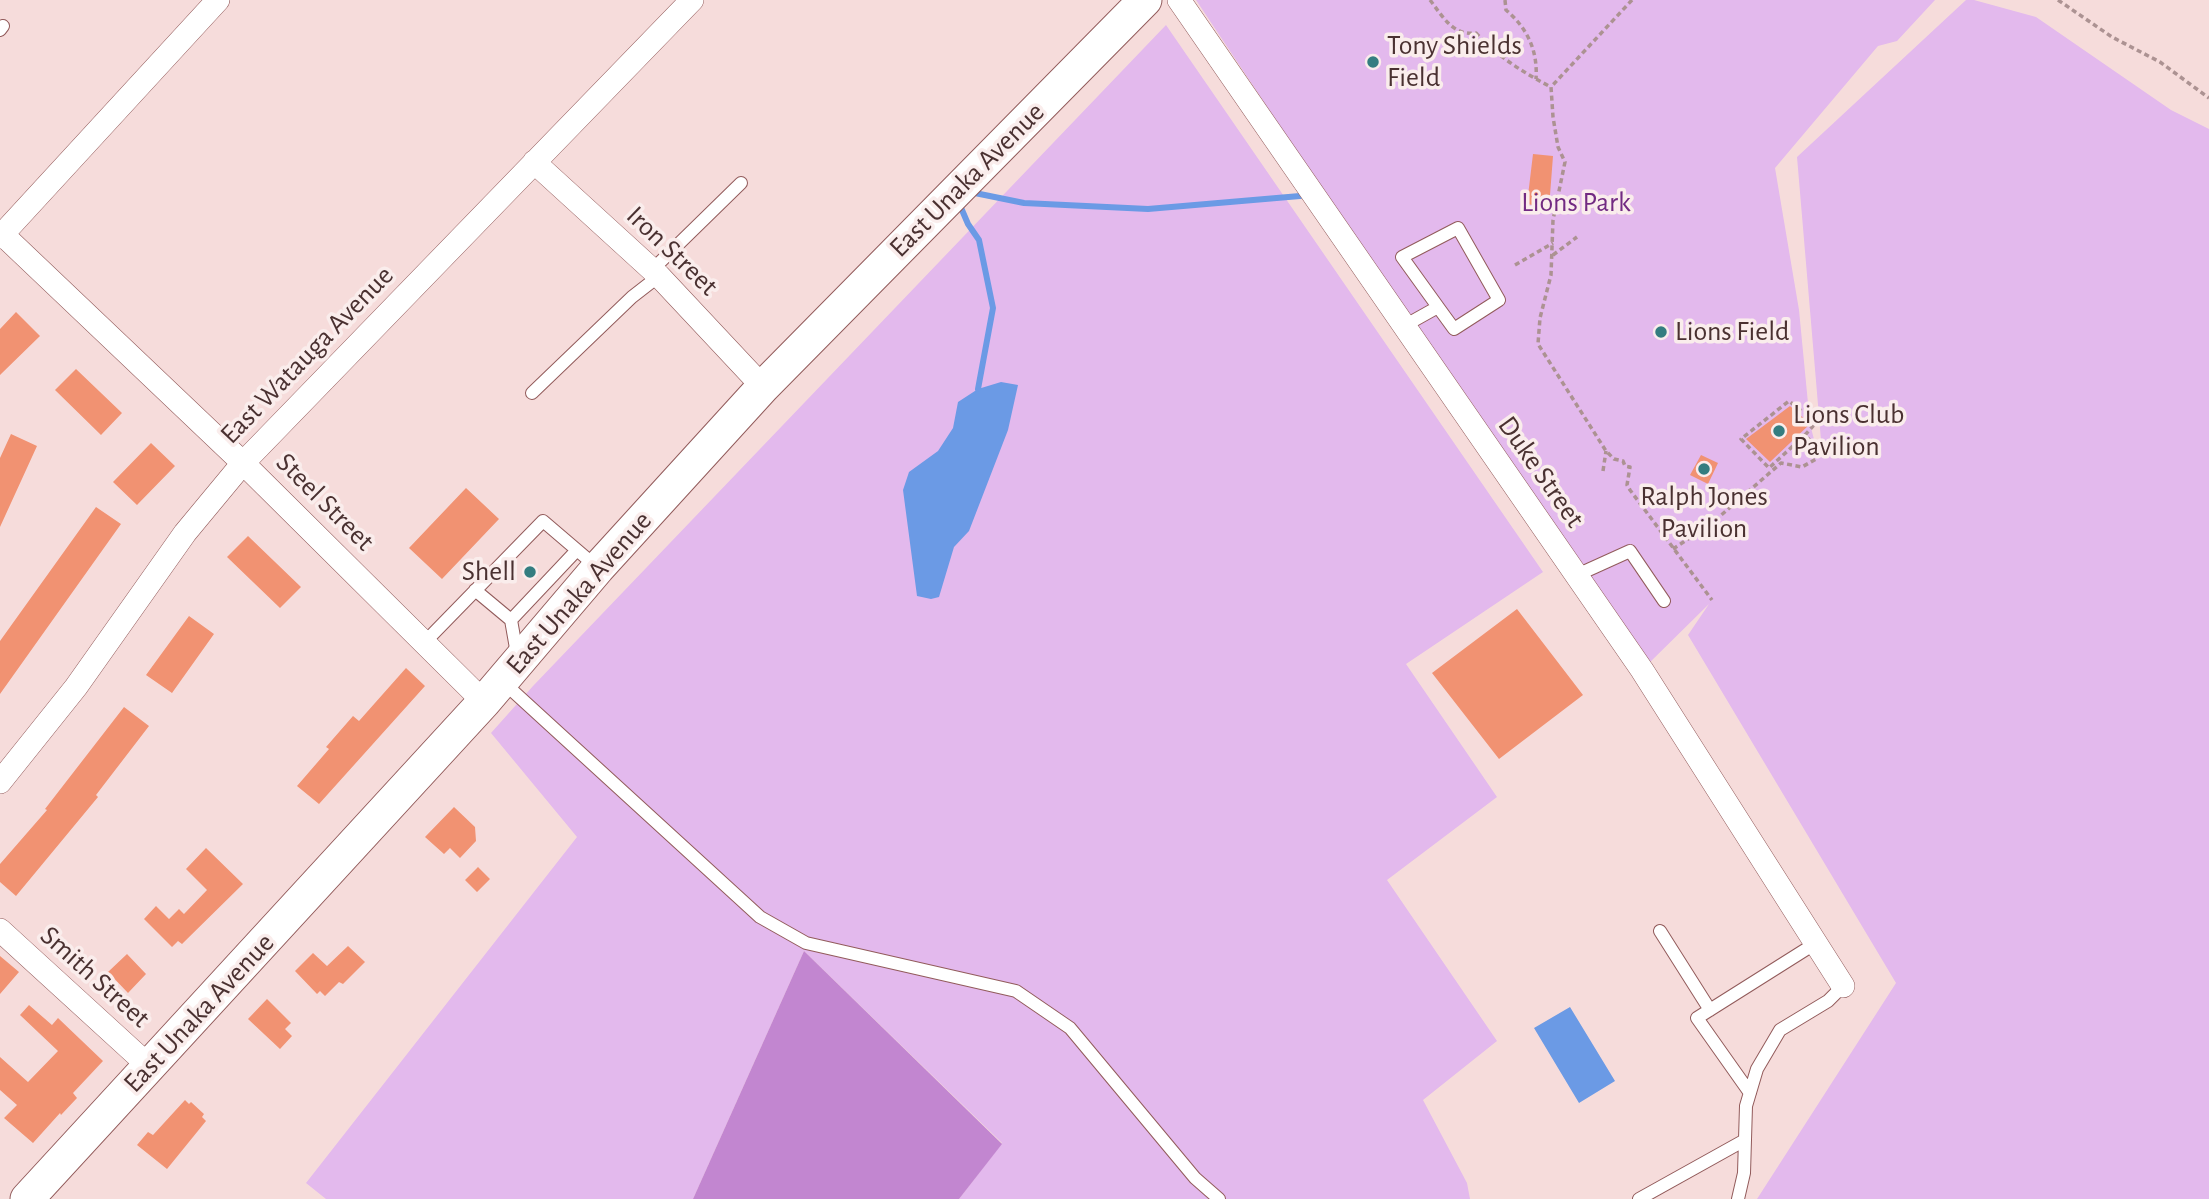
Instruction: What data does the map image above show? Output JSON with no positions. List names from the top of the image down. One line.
{"streets":{"main road":["East Unaka Avenue"],"street":["Iron Street","East Watauga Avenue","Duke Street","Steel Street","Smith Street"]},"crossings":[["East Unaka Avenue","Iron Street"],["East Unaka Avenue","Steel Street"],["East Unaka Avenue","Smith Street"],["Iron Street","East Watauga Avenue"],["East Watauga Avenue","Steel Street"]],"parks":["Lions Park"],"places":["Tony Shields Field","Lions Field","Lions Club Pavilion","Ralph Jones Pavilion","Shell"]}
